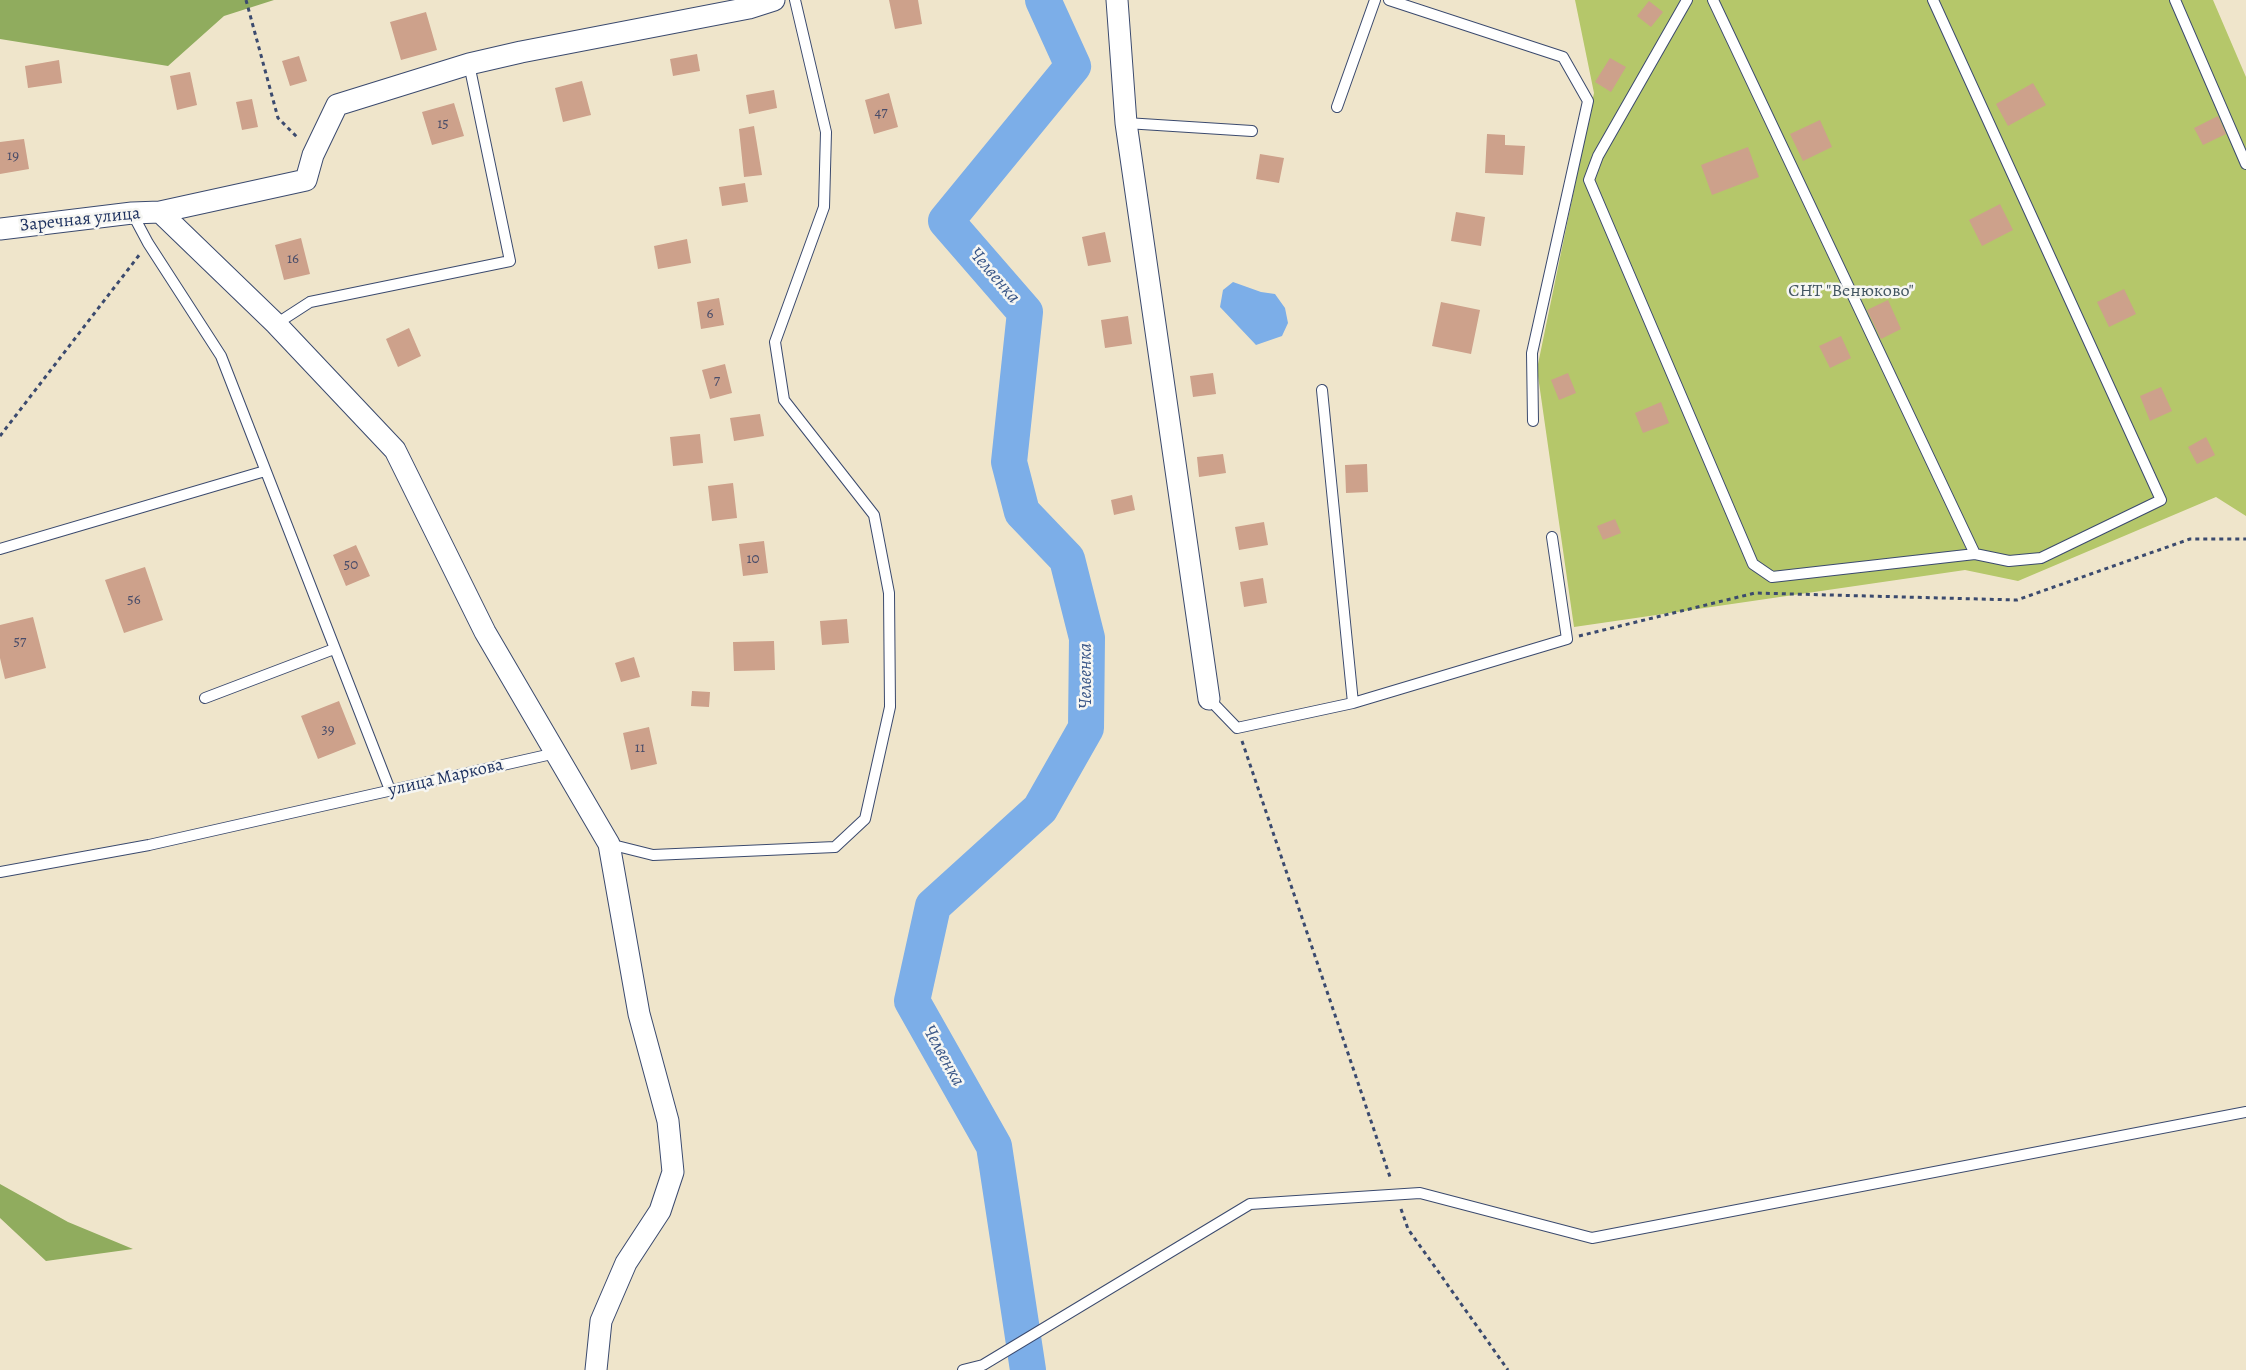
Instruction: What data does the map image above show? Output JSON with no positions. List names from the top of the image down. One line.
{"streets":{"street":["Заречная улица"],"lane":["улица Маркова"]},"water":["Челвенка"],"parks":["СНТ \"Венюково\""],"house_numbers":["47","15","19","16","6","7","10","50","56","57","39","11"]}
